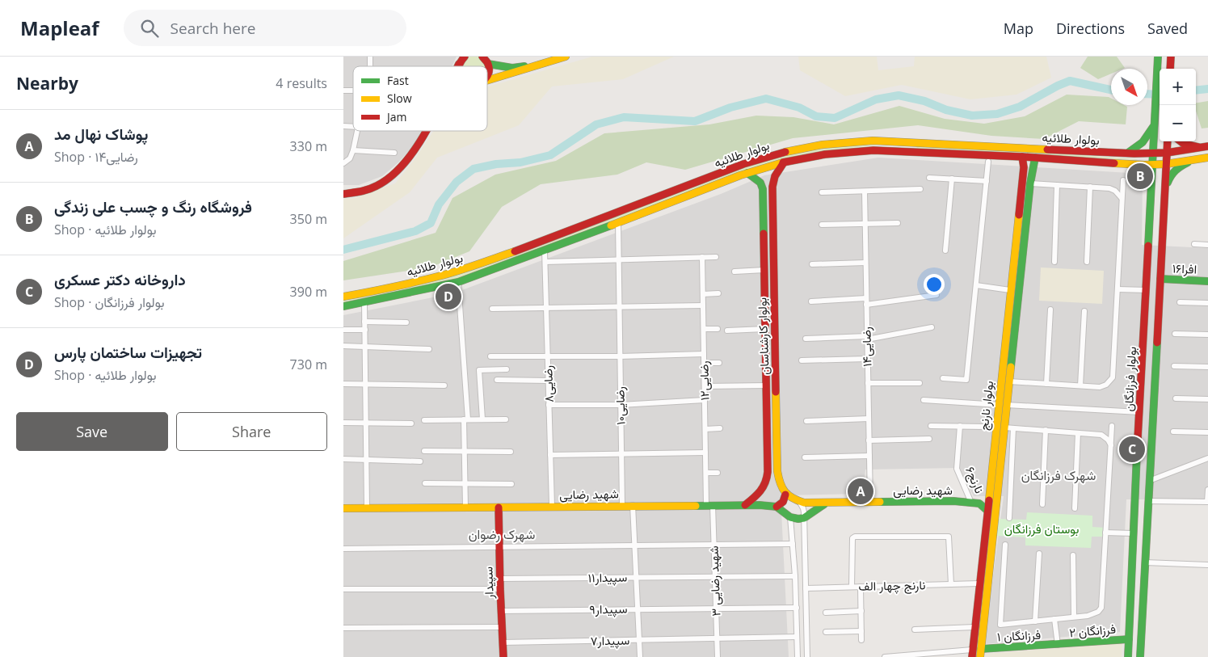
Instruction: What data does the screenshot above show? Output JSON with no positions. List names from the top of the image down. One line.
{"streets":{"main road":["بولوار طلائیه","۱۶افرا","بولوار کارشناسان","بولوار فرزانگان","بولوار نارنج","نارنج۶","شهید رضایی","سپیدار","فرزانگان ۲","فرزانگان ۱"],"street":["رضایی۱۴","رضایی۱۲","رضایی۸","رضایی۱۰","سپیدار۱۱","شهید رضایی ۳","نارنج چهار الف","سپیدار۹","سپیدار۷"]},"crossings":[["بولوار طلائیه","بولوار کارشناسان"],["بولوار طلائیه","بولوار فرزانگان"],["بولوار طلائیه","رضایی۸"],["بولوار طلائیه","رضایی۱۰"],["بولوار طلائیه","بولوار نارنج"],["۱۶افرا","بولوار فرزانگان"],["بولوار کارشناسان","شهید رضایی"],["رضایی۱۴","شهید رضایی"],["بولوار فرزانگان","فرزانگان ۲"],["رضایی۱۲","شهید رضایی"],["رضایی۱۲","شهید رضایی ۳"],["رضایی۸","شهید رضایی"],["رضایی۱۰","شهید رضایی"],["بولوار نارنج","نارنج۶"],["بولوار نارنج","نارنج چهار الف"],["بولوار نارنج","فرزانگان ۱"],["نارنج۶","شهید رضایی"],["شهید رضایی","شهید رضایی ۳"],["شهید رضایی","سپیدار"],["سپیدار۱۱","شهید رضایی ۳"],["سپیدار۱۱","سپیدار"],["شهید رضایی ۳","سپیدار۹"],["شهید رضایی ۳","سپیدار۷"],["سپیدار","سپیدار۹"],["سپیدار","سپیدار۷"],["فرزانگان ۲","فرزانگان ۱"]],"districts":["شهرک فرزانگان","شهرک رضوان"],"parks":["بوستان فرزانگان"],"legend":["Fast","Slow","Jam"],"north":"bottom right","page":{"header":"Mapleaf","search":"Search here","nav":["Map","Directions","Saved"],"heading":["Nearby","4 results"],"map_buttons":["+","−"],"list":[{"mark":"A","name":"پوشاک نهال مد","note":"Shop · رضایی۱۴","value":"330 m"},{"mark":"B","name":"فروشگاه رنگ و چسب علی زندگی","note":"Shop · بولوار طلائیه","value":"350 m"},{"mark":"C","name":"داروخانه دکتر عسکری","note":"Shop · بولوار فرزانگان","value":"390 m"},{"mark":"D","name":"تجهیزات ساختمان پارس","note":"Shop · بولوار طلائیه","value":"730 m"}],"pins":["B","D","C","A"],"buttons":["Save","Share"]}}
